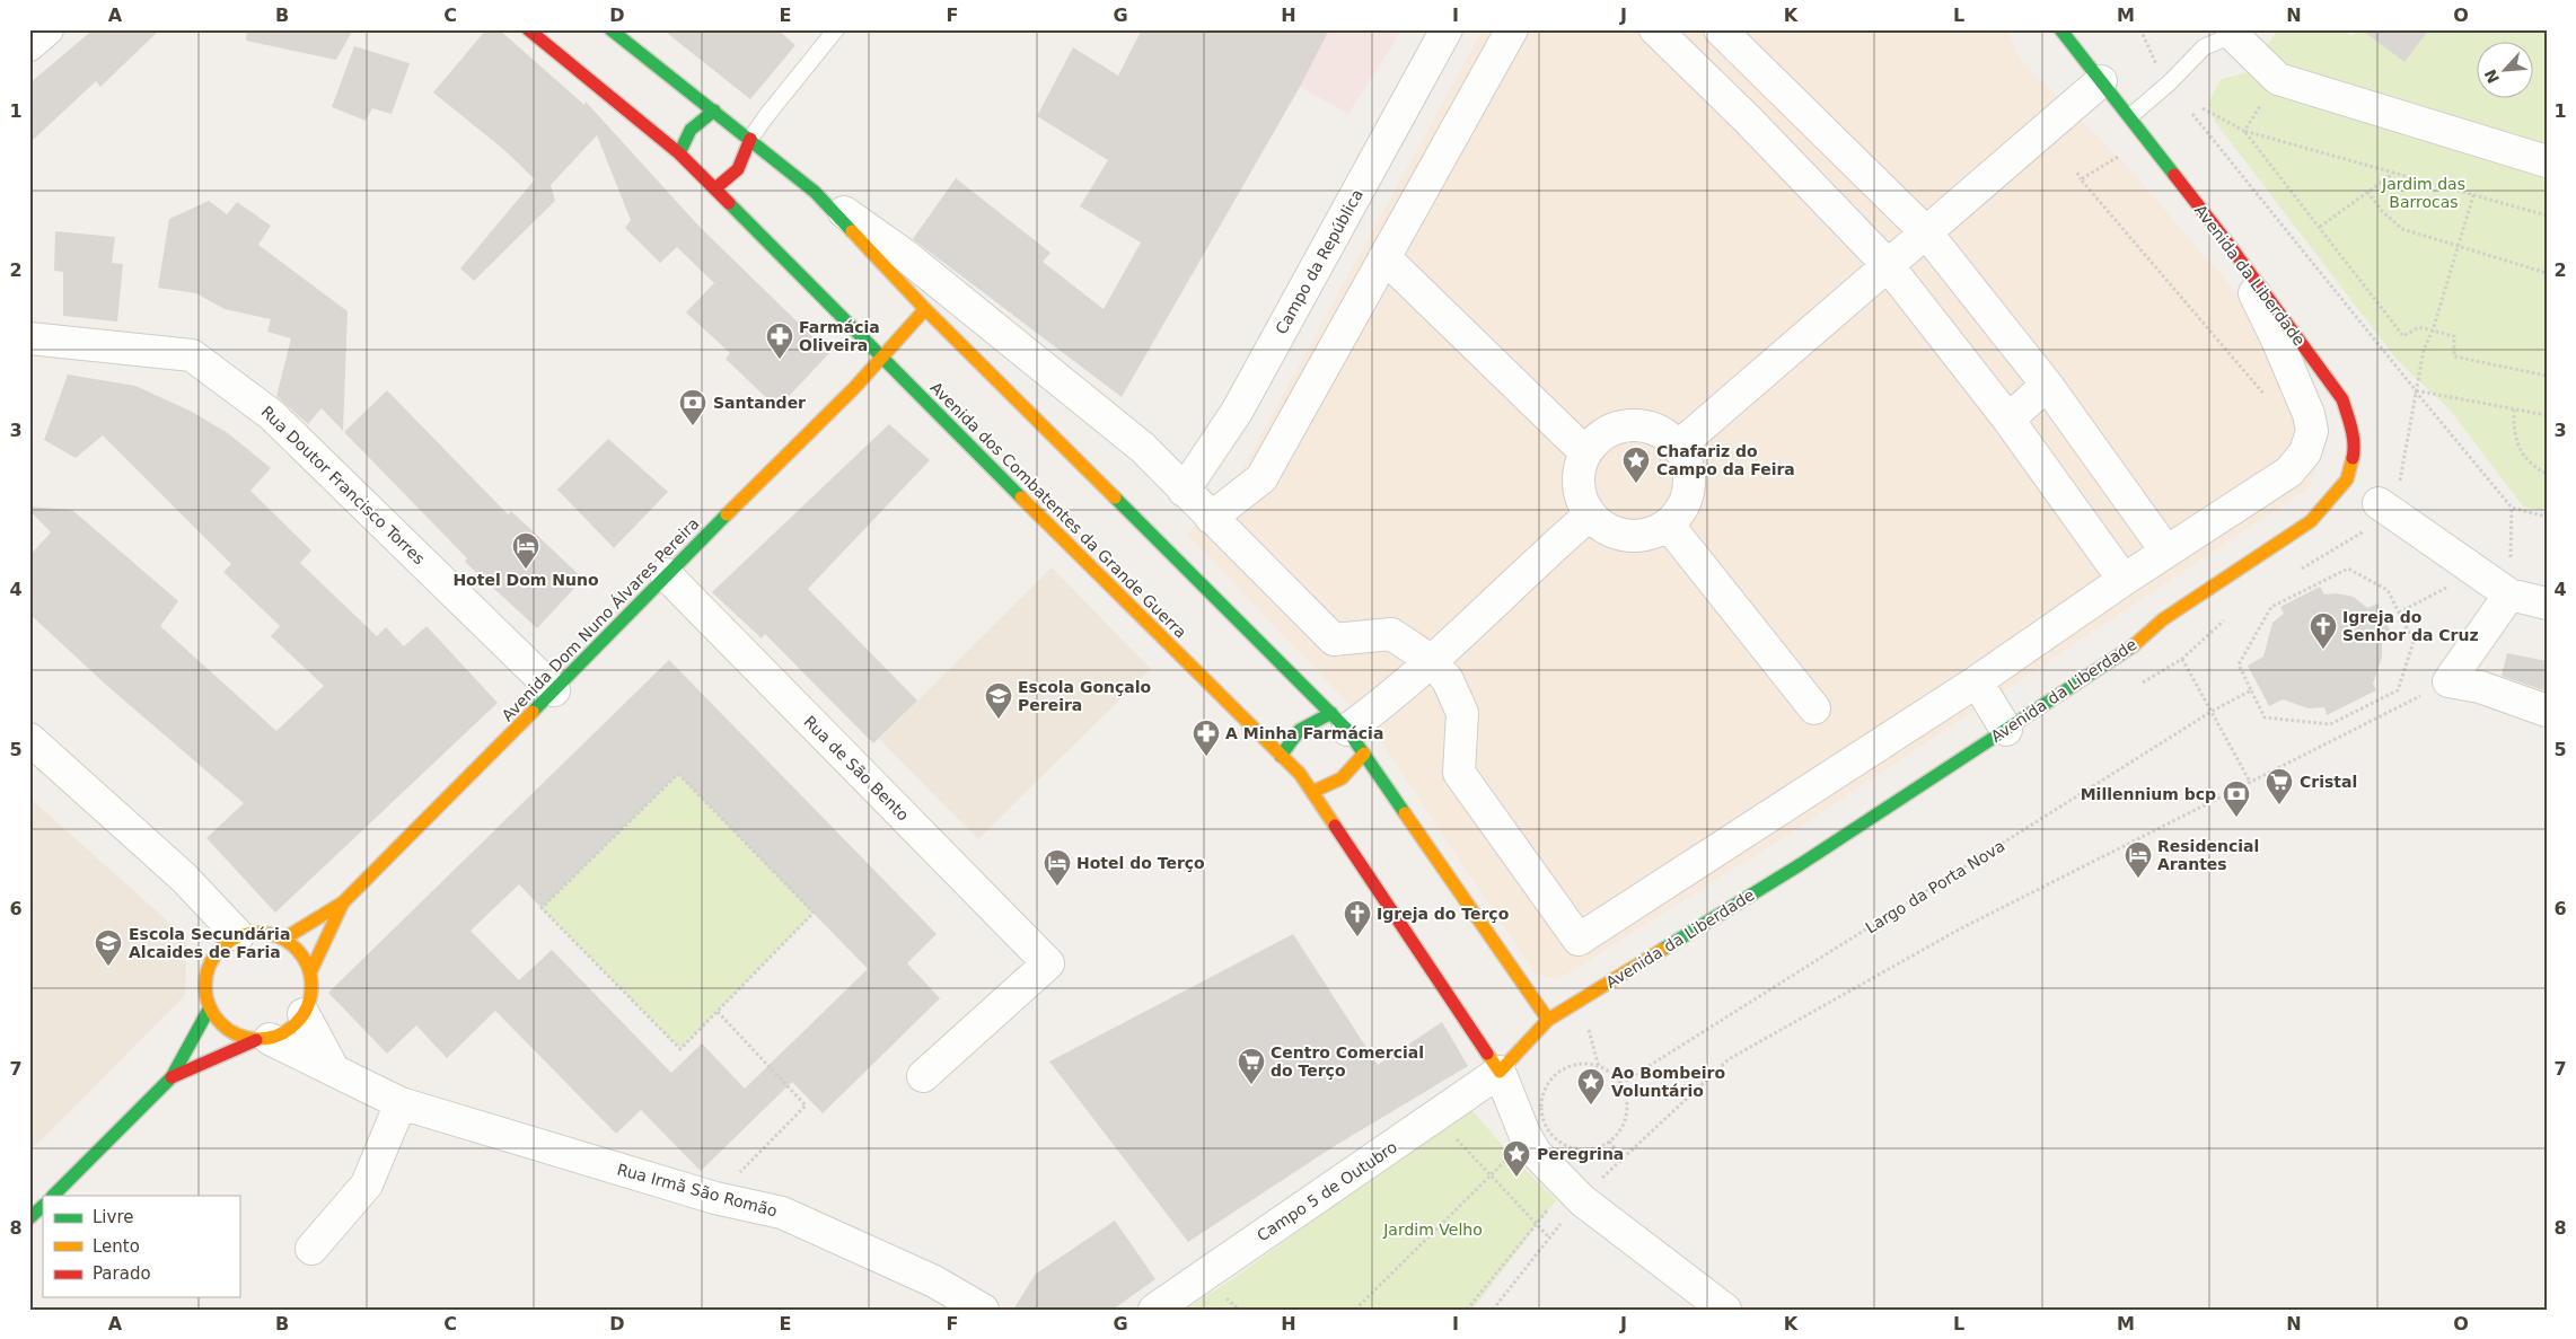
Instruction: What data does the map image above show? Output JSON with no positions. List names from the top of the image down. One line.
{"streets":{"main road":["Avenida da Liberdade","Avenida dos Combatentes da Grande Guerra","Avenida Dom Nuno Álvares Pereira"],"street":["Campo da República","Rua Doutor Francisco Torres","Rua de São Bento","Rua Irmã São Romão","Campo 5 de Outubro"],"path":["Largo da Porta Nova"]},"crossings":[["Avenida da Liberdade","Avenida dos Combatentes da Grande Guerra"],["Avenida da Liberdade","Campo 5 de Outubro"],["Rua Doutor Francisco Torres","Avenida Dom Nuno Álvares Pereira"],["Avenida dos Combatentes da Grande Guerra","Avenida Dom Nuno Álvares Pereira"],["Avenida dos Combatentes da Grande Guerra","Campo 5 de Outubro"],["Avenida Dom Nuno Álvares Pereira","Rua de São Bento"],["Avenida Dom Nuno Álvares Pereira","Rua Irmã São Romão"]],"parks":["Jardim das Barrocas","Jardim Velho"],"places":{"pharmacy":["Farmácia Oliveira","A Minha Farmácia"],"bank":["Santander","Millennium bcp"],"place":["Chafariz do Campo da Feira","Ao Bombeiro Voluntário","Peregrina"],"hotel":["Hotel Dom Nuno","Residencial Arantes","Hotel do Terço"],"church":["Igreja do Senhor da Cruz","Igreja do Terço"],"school or university":["Escola Gonçalo Pereira","Escola Secundária Alcaides de Faria"],"supermarket":["Cristal","Centro Comercial do Terço"]},"legend":["Livre","Lento","Parado"],"north":"bottom left","grid":{"columns":["A","B","C","D","E","F","G","H","I","J","K","L","M","N","O"],"rows":["1","2","3","4","5","6","7","8"]}}
